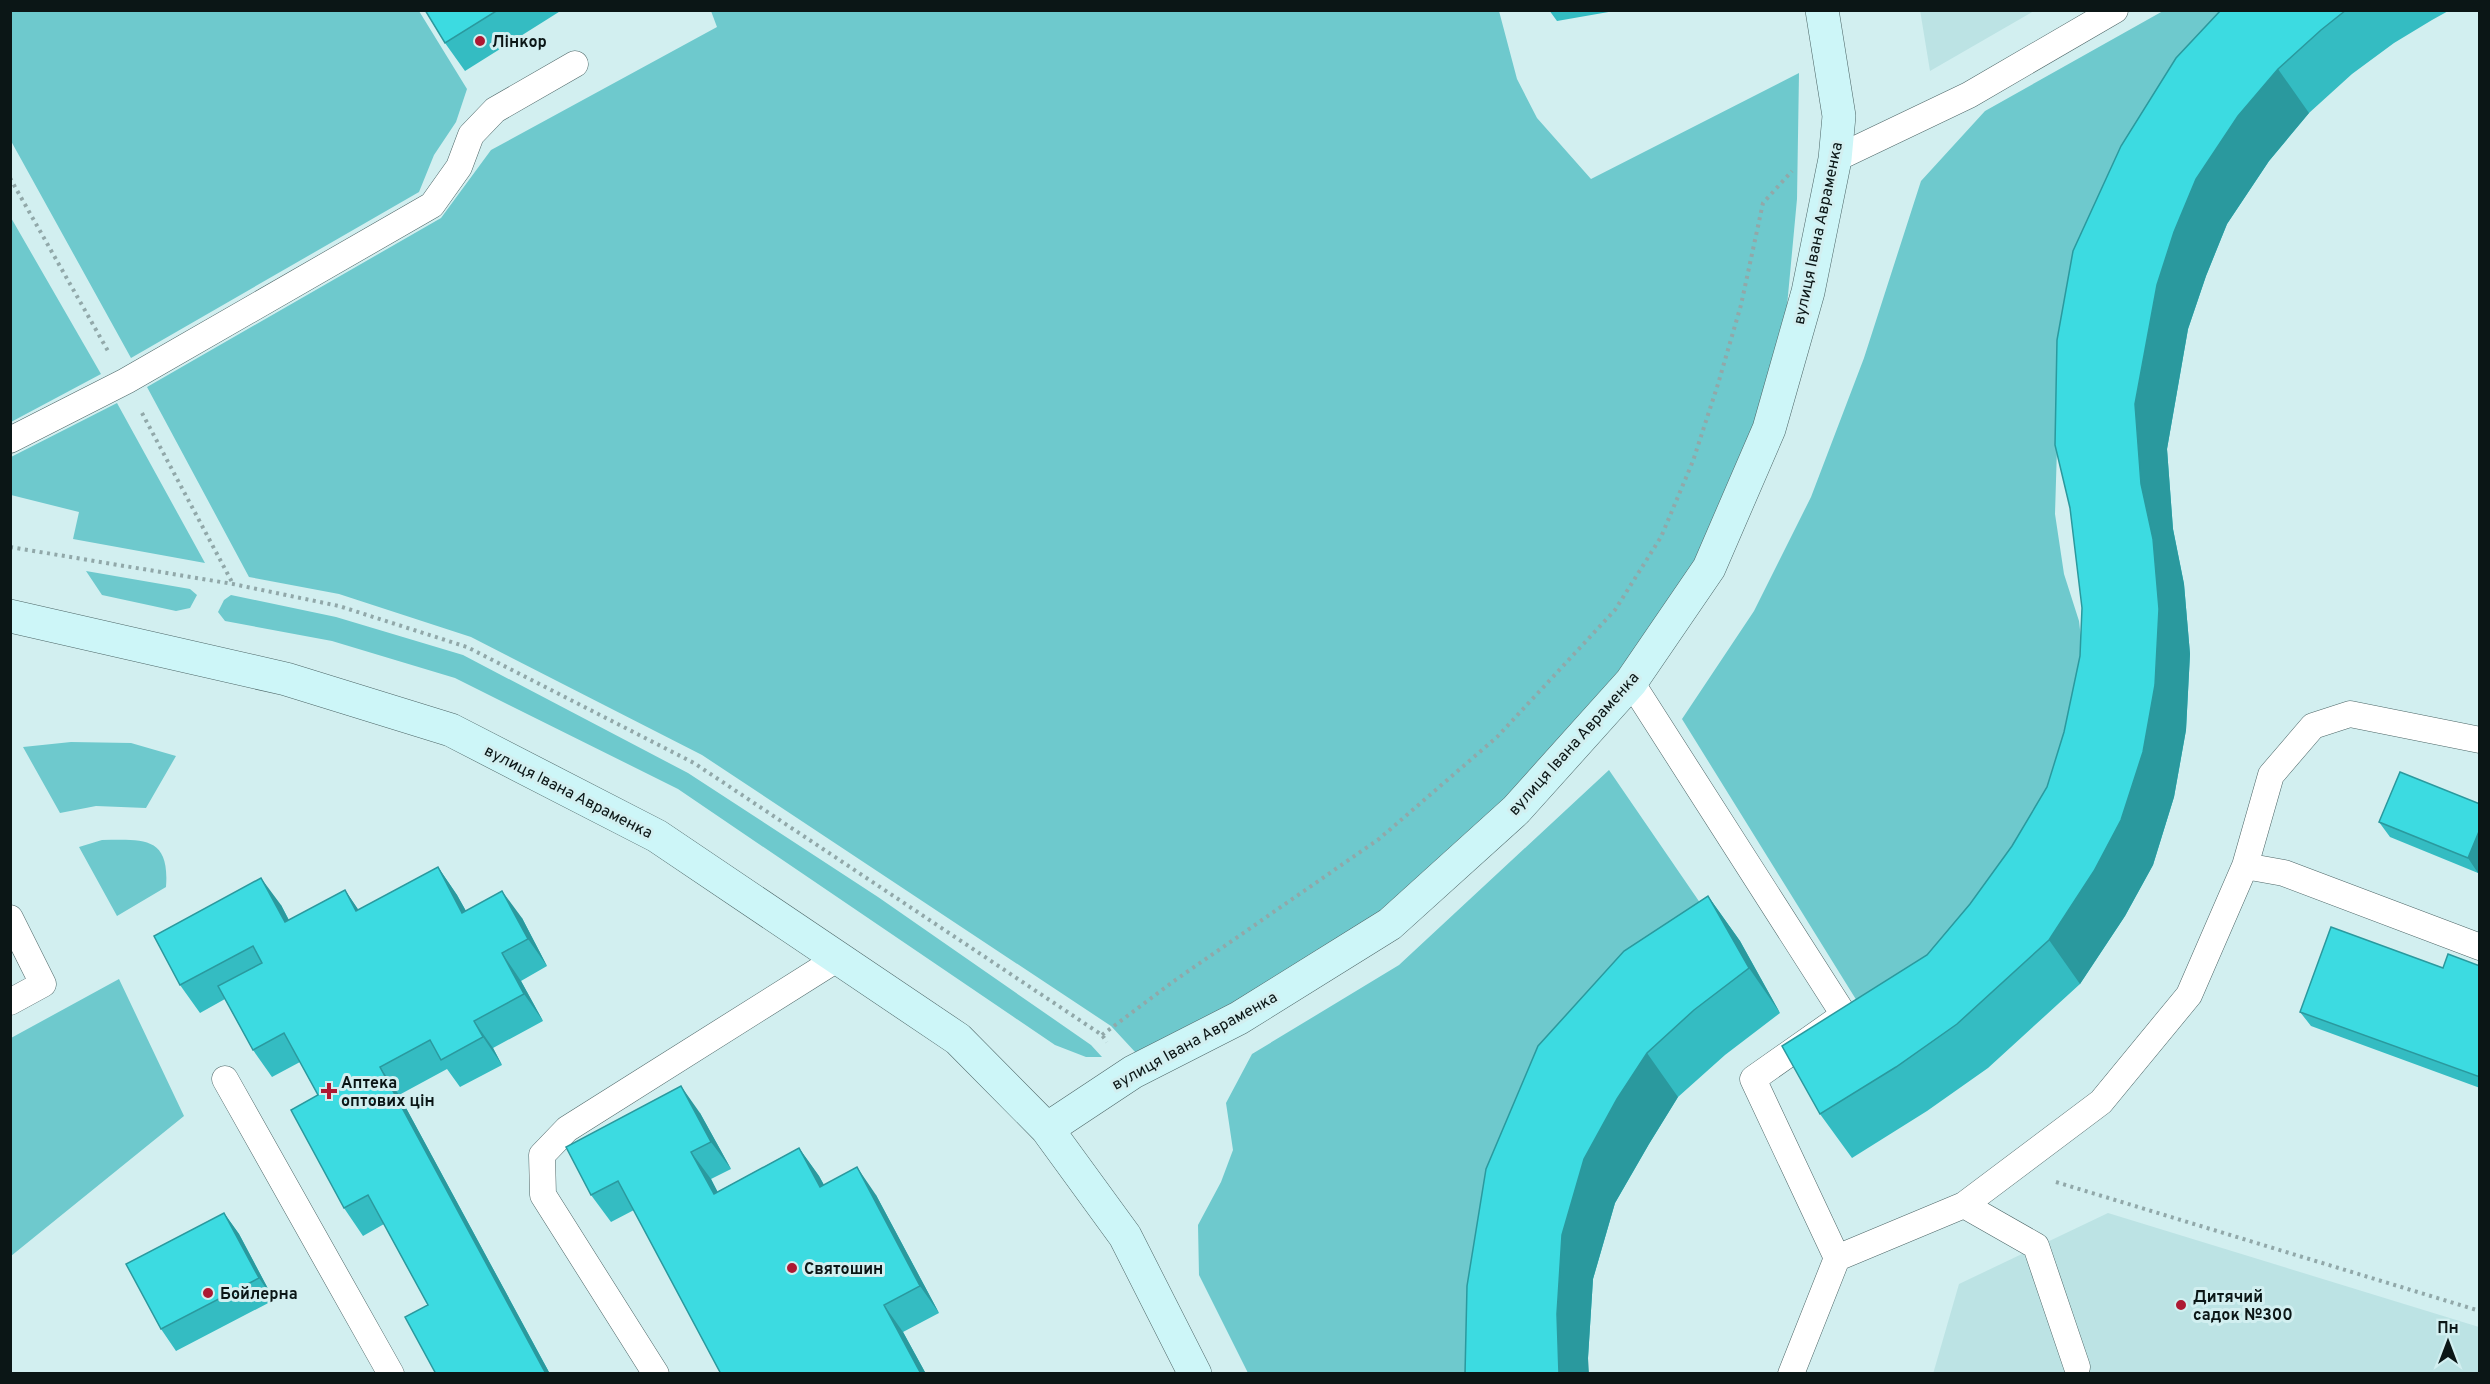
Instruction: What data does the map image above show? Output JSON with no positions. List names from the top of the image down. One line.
{"streets":{"street":["вулиця Івана Авраменка"]},"places":{"other":["Лінкор","Святошин","Бойлерна","Дитячий садок №300"],"health":["Аптека оптових цін"]},"north":"top"}
